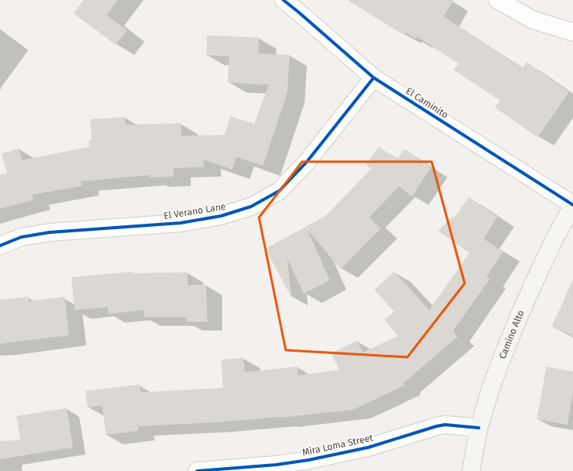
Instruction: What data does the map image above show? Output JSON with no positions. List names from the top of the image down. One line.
{"streets":{"street":["El Caminito","El Verano Lane","Camino Alto","Mira Loma Street"]},"crossings":[["El Caminito","El Verano Lane"],["El Caminito","Camino Alto"],["Camino Alto","Mira Loma Street"]]}
